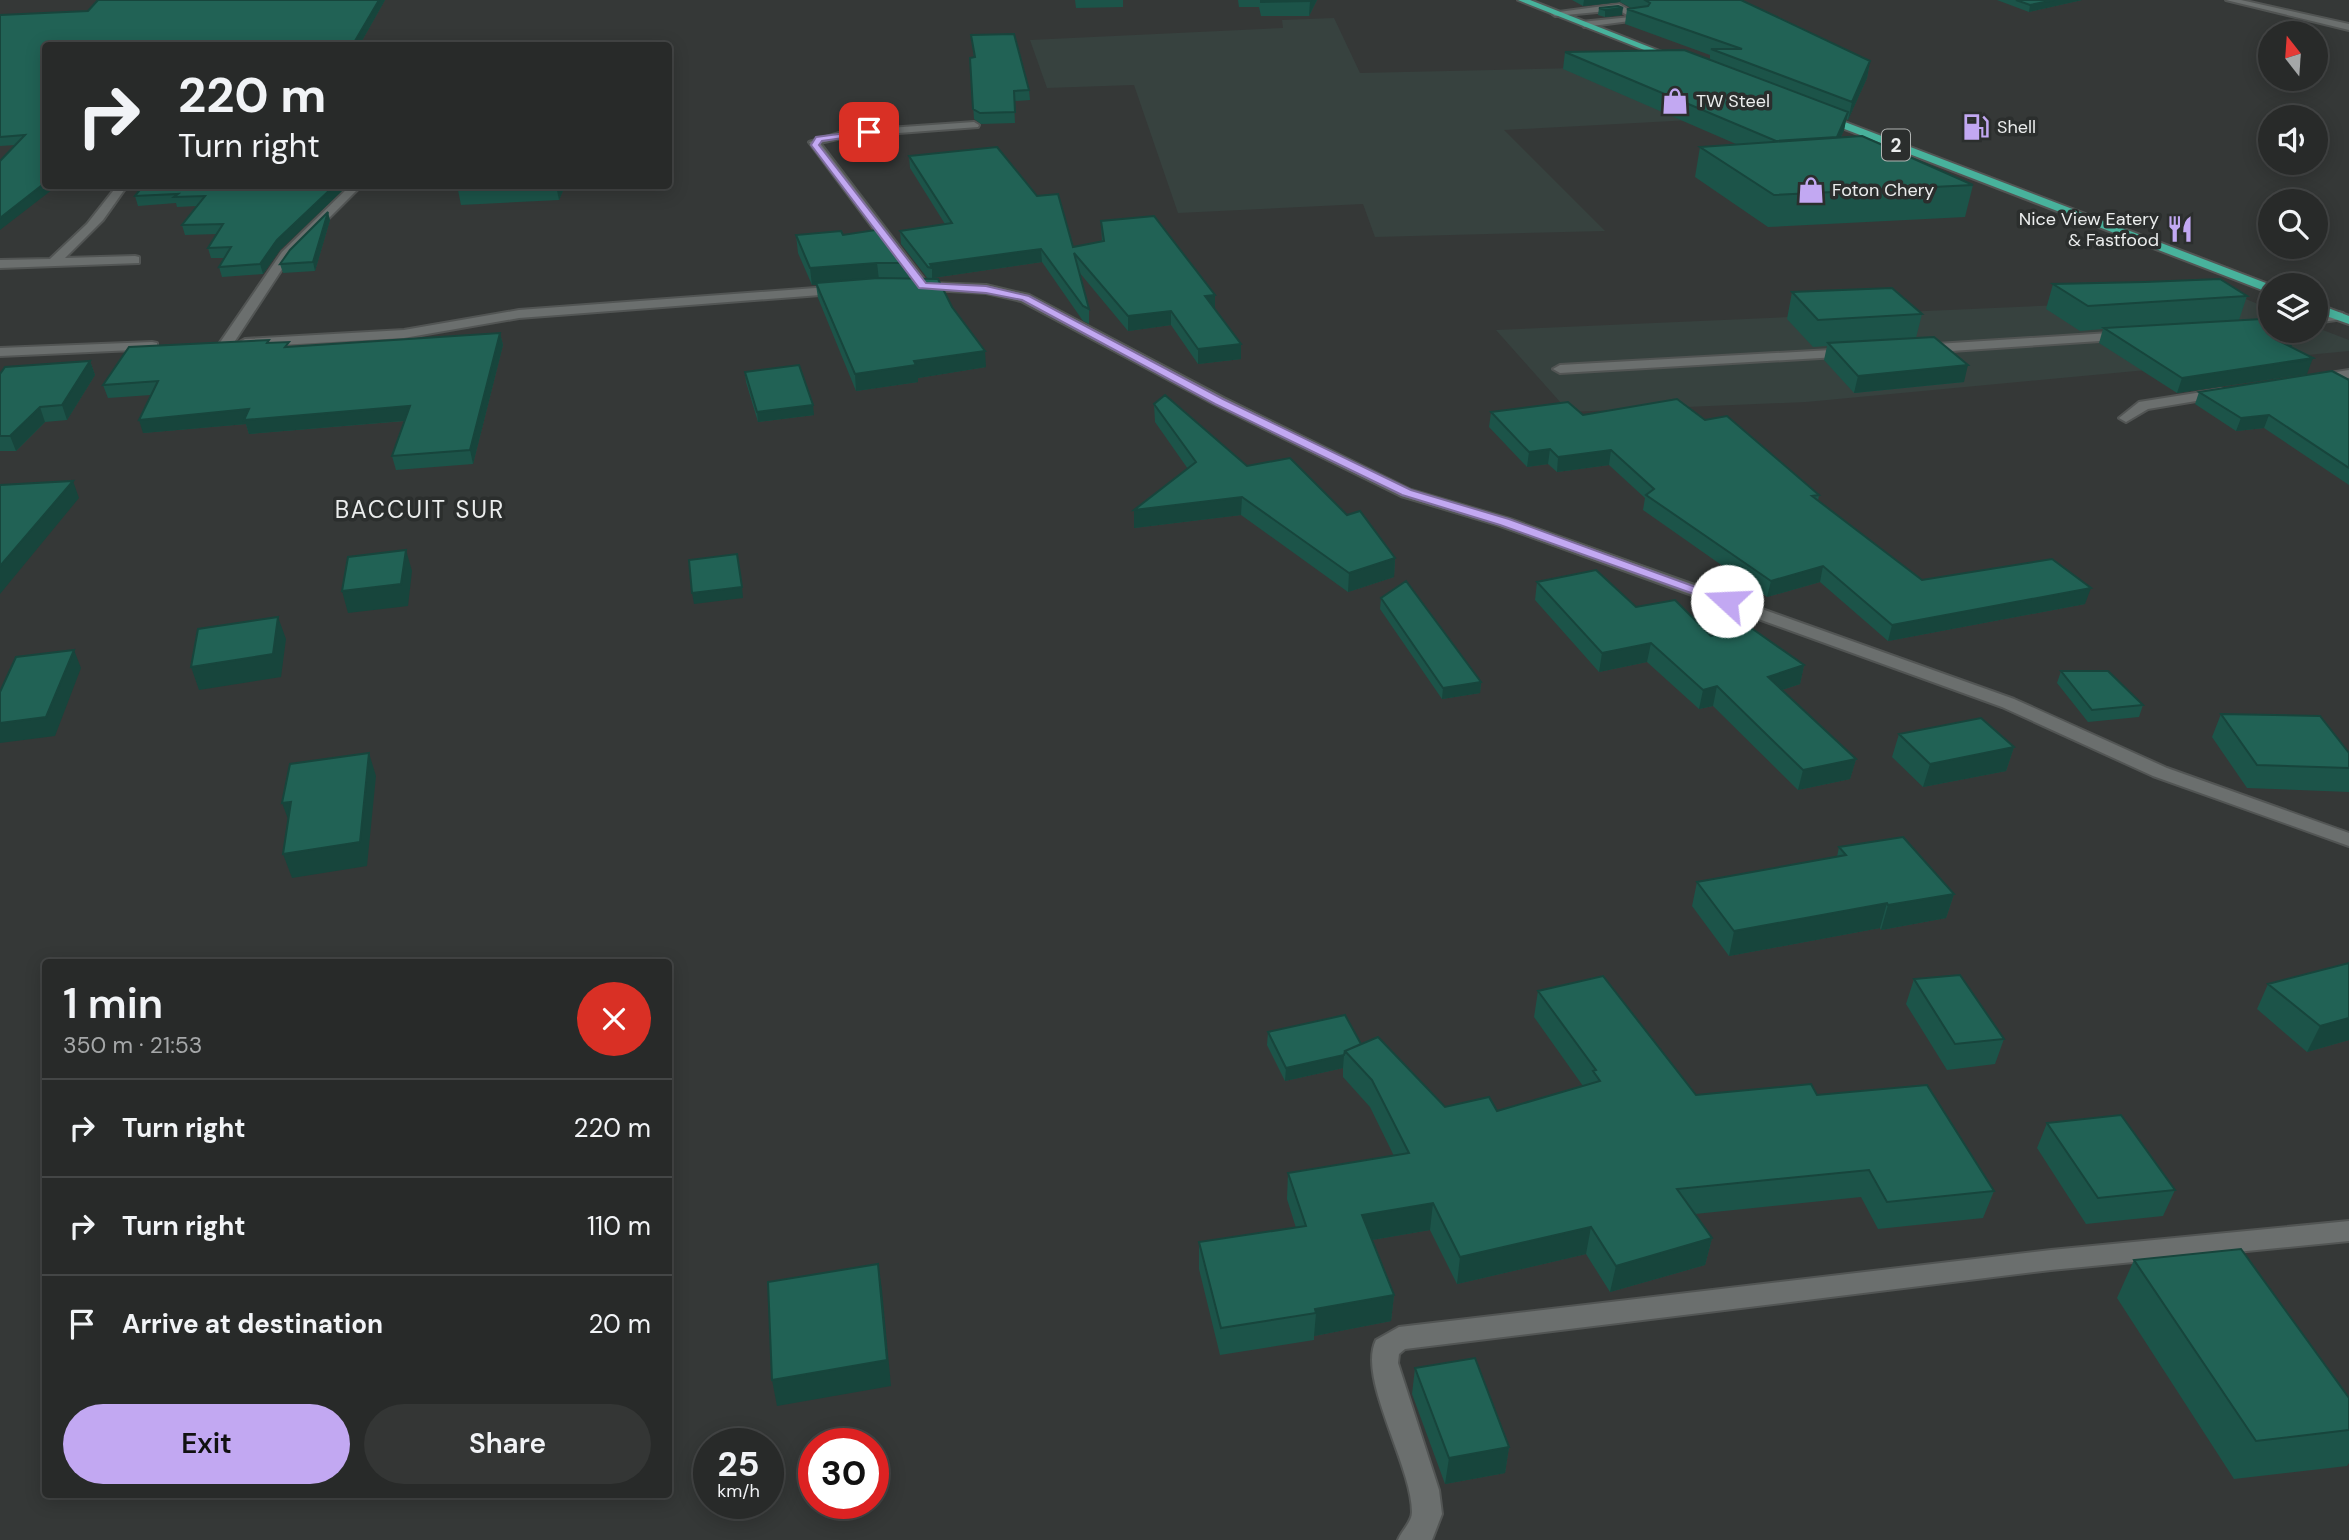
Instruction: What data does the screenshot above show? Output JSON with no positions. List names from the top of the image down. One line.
{"streets":{"highway":["2"]},"districts":["BACCUIT SUR"],"places":{"shop":["TW Steel","Foton Chery"],"fuel station":["Shell"],"restaurant":["Nice View Eatery & Fastfood"]},"north":"top","page":{"turn":["220 m","Turn right"],"heading":["1 min","350 m · 21:53"],"list":[{"name":"Turn right","value":"220 m"},{"name":"Turn right","value":"110 m"},{"name":"Arrive at destination","value":"20 m"}],"buttons":["Exit","Share"],"speed":"25 km/h","limit":"30"}}
